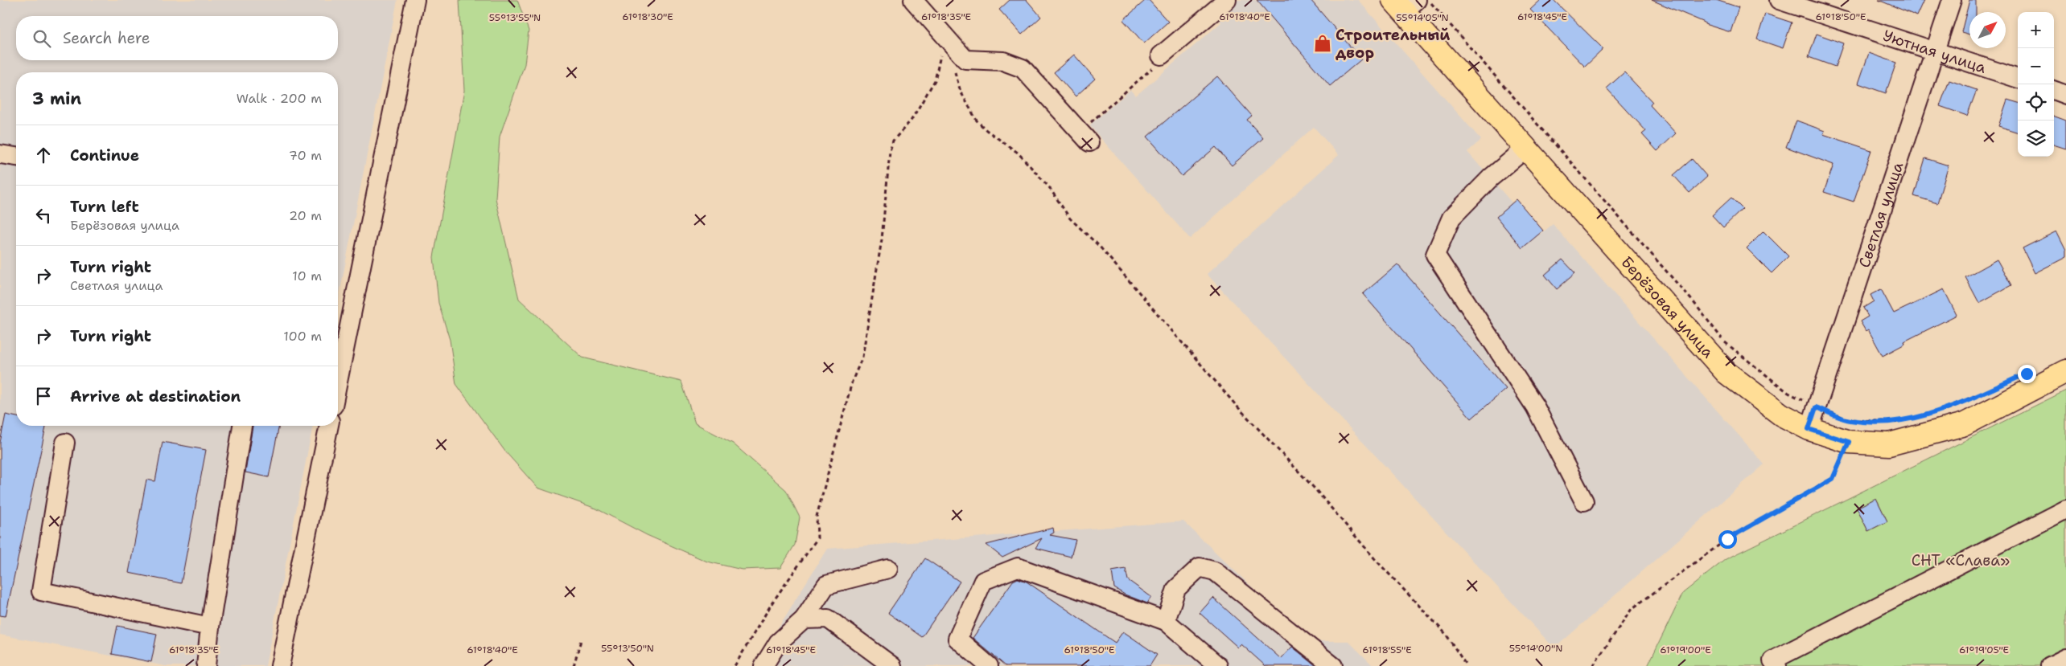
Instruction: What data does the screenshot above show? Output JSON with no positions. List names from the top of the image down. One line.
{"streets":{"main road":["Берёзовая улица"],"street":["Уютная улица","Светлая улица"]},"crossings":[["Уютная улица","Светлая улица"],["Светлая улица","Берёзовая улица"]],"parks":["СНТ «Слава»"],"places":{"shop":["Строительный двор"]},"north":"top right","page":{"map_buttons":["+","−"],"search":"Search here","heading":["3 min","Walk · 200 m"],"list":[["Continue","70 m"],["Turn left","Берёзовая улица","20 m"],["Turn right","Светлая улица","10 m"],["Turn right","100 m"],"Arrive at destination"]},"coordinates":["61°18'30\"E","61°18'35\"E","61°18'40\"E","61°18'45\"E","61°18'50\"E","55°13'55\"N","55°14'05\"N","55°13'50\"N","55°14'00\"N","61°18'55\"E","61°19'00\"E","61°19'05\"E"]}
